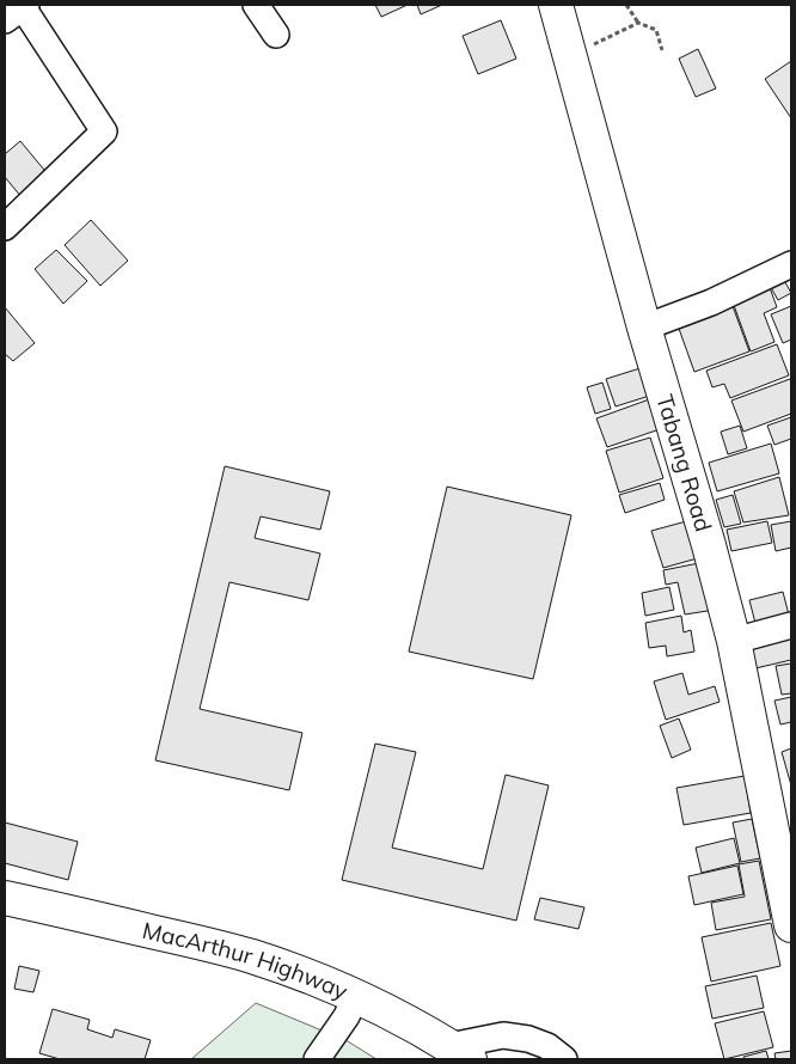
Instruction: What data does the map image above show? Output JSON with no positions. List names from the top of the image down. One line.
{"streets":{"main road":["Tabang Road","MacArthur Highway"]}}
